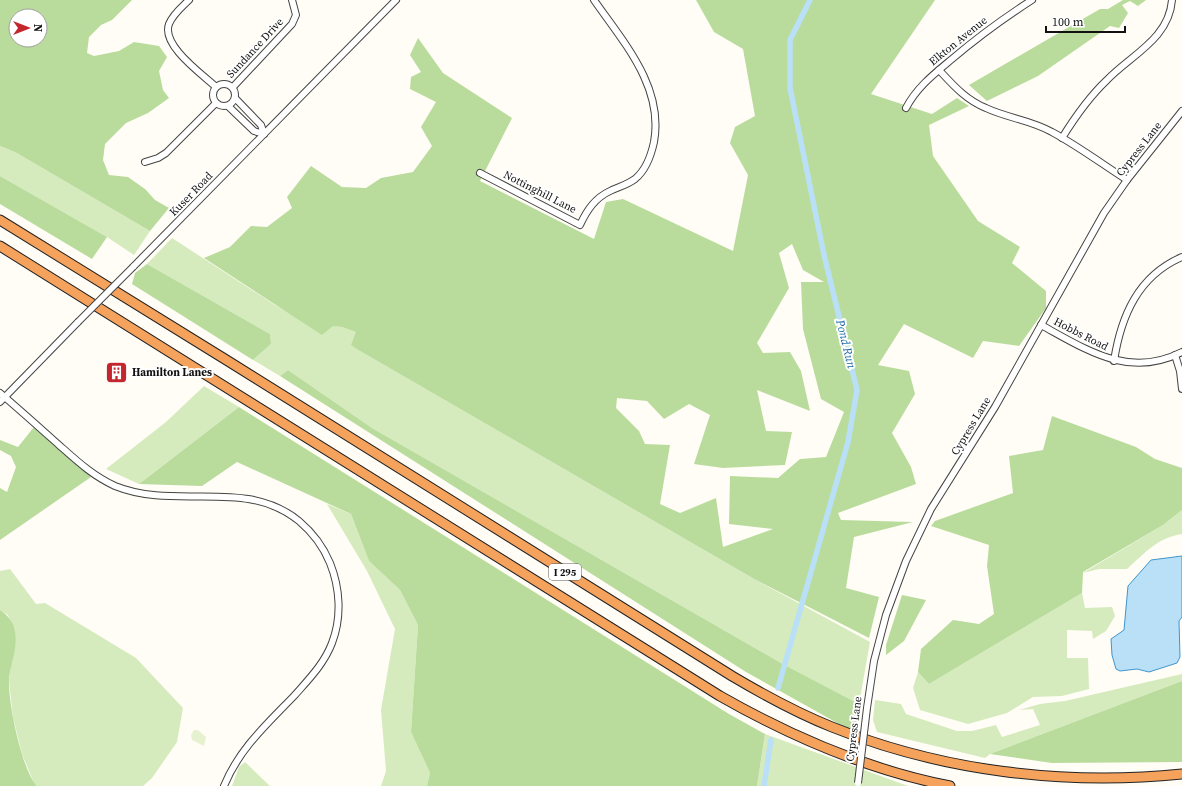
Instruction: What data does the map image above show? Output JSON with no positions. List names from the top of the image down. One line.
{"streets":{"highway":["I 295"],"street":["Elkton Avenue","Sundance Drive","Cypress Lane","Nottinghill Lane","Kuser Road","Hobbs Road"]},"crossings":[["Sundance Drive","Kuser Road"],["Cypress Lane","Hobbs Road"]],"water":["Pond Run"],"places":{"building":["Hamilton Lanes"]},"scale_bar":"100 m","north":"right"}
